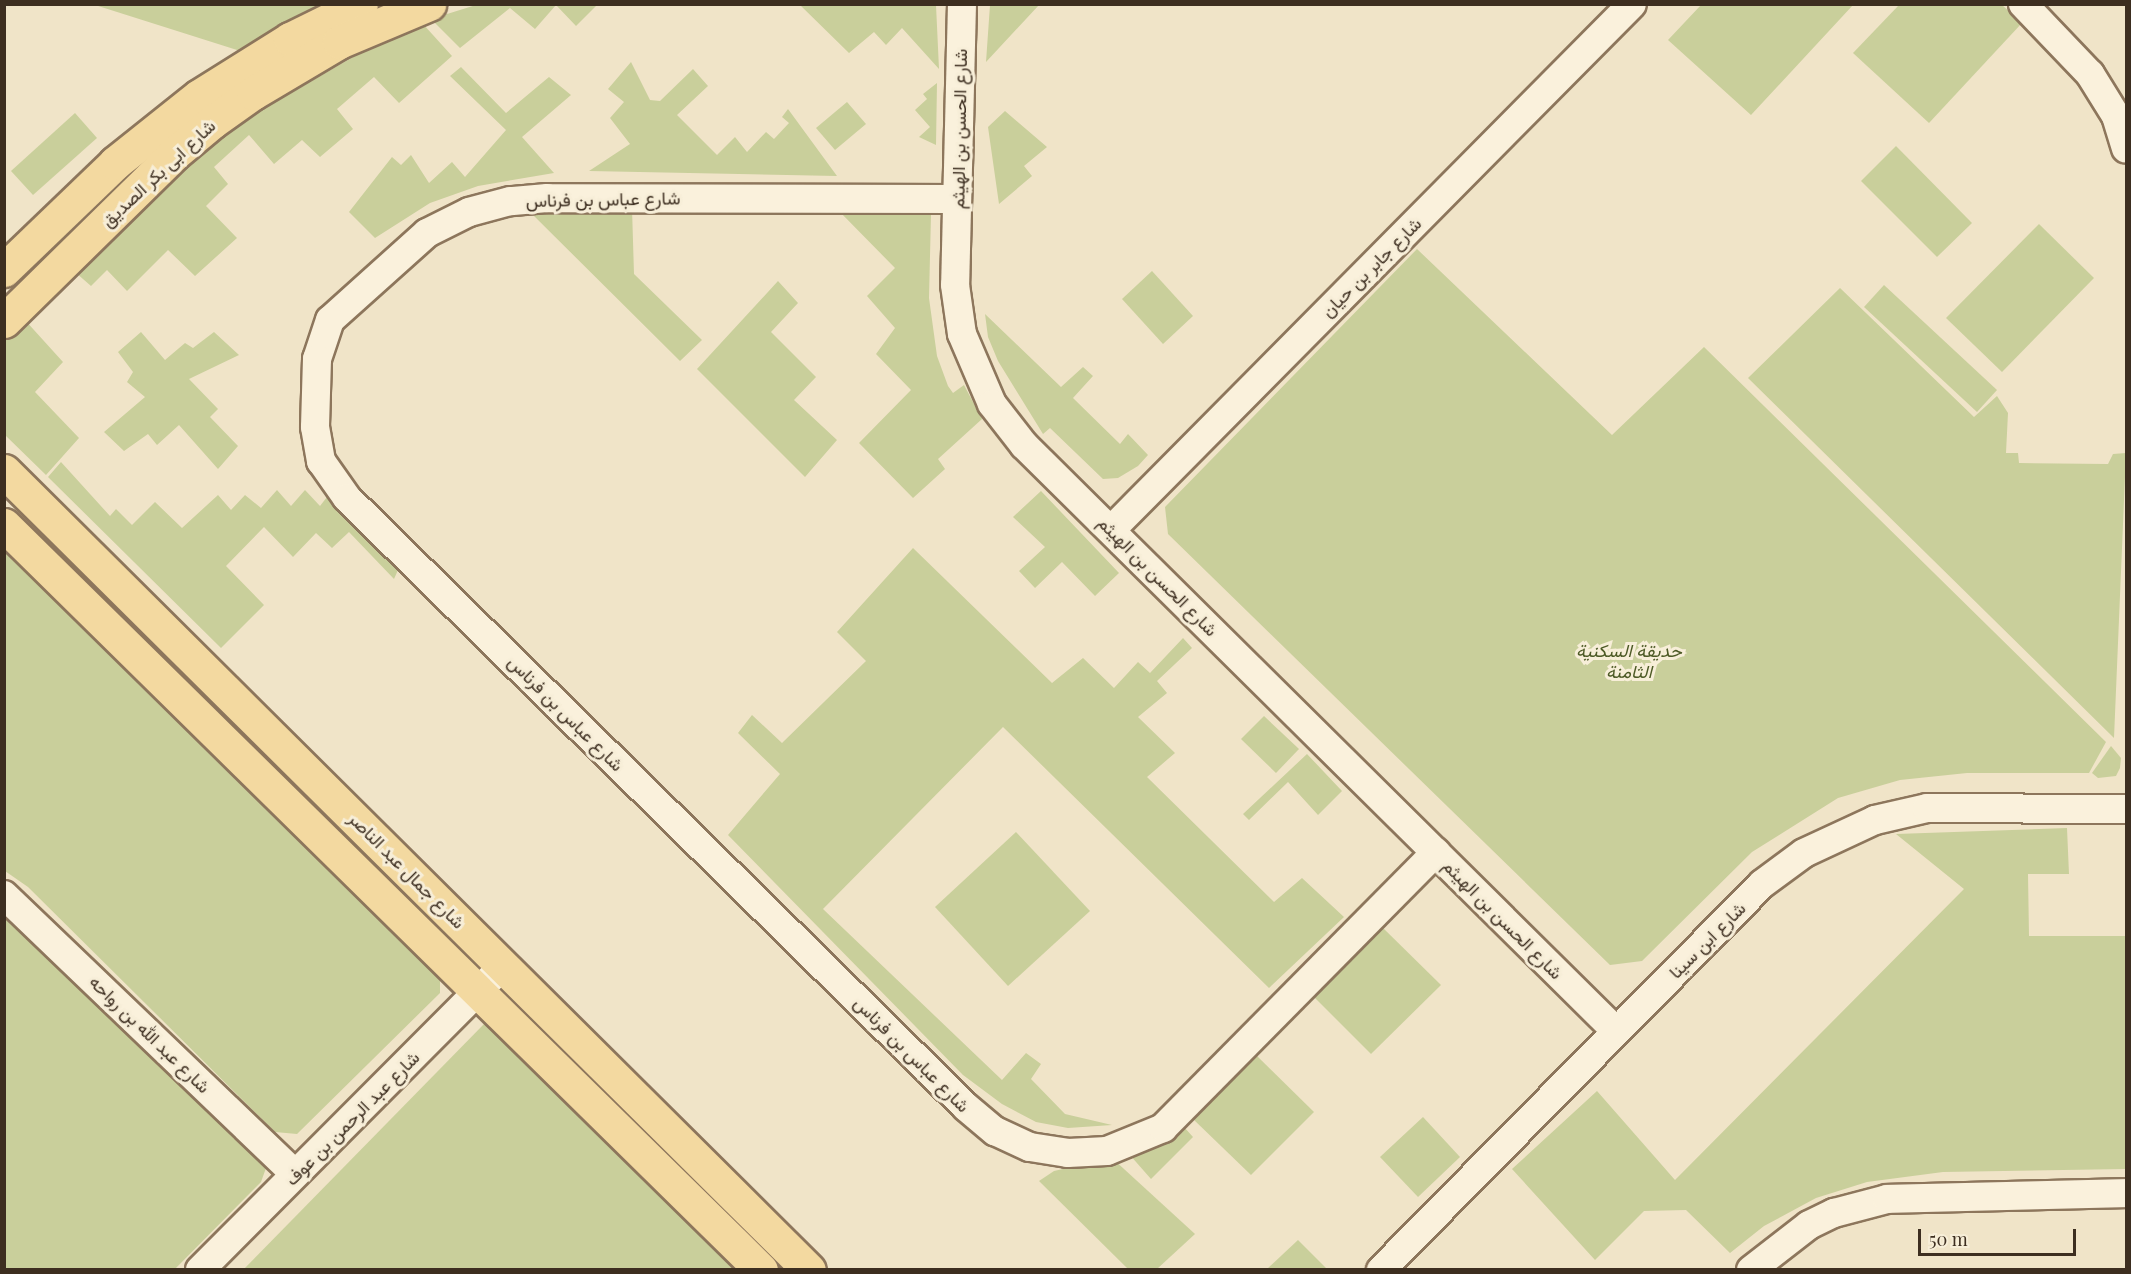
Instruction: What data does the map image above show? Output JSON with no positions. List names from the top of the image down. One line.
{"streets":{"main road":["شارع ابى بكر الصديق","شارع جمال عبد الناصر"],"street":["شارع الحسن بن الهيثم","شارع عباس بن فرناس","شارع جابر بن حيان","شارع ابن سينا","شارع عبد الله بن رواحه","شارع عبد الرحمن بن عوف"]},"crossings":[["شارع الحسن بن الهيثم","شارع عباس بن فرناس"],["شارع الحسن بن الهيثم","شارع جابر بن حيان"],["شارع الحسن بن الهيثم","شارع ابن سينا"],["شارع جمال عبد الناصر","شارع عبد الرحمن بن عوف"],["شارع عبد الله بن رواحه","شارع عبد الرحمن بن عوف"]],"parks":["حديقة السكنية الثامنة"],"scale_bar":"50 m"}
